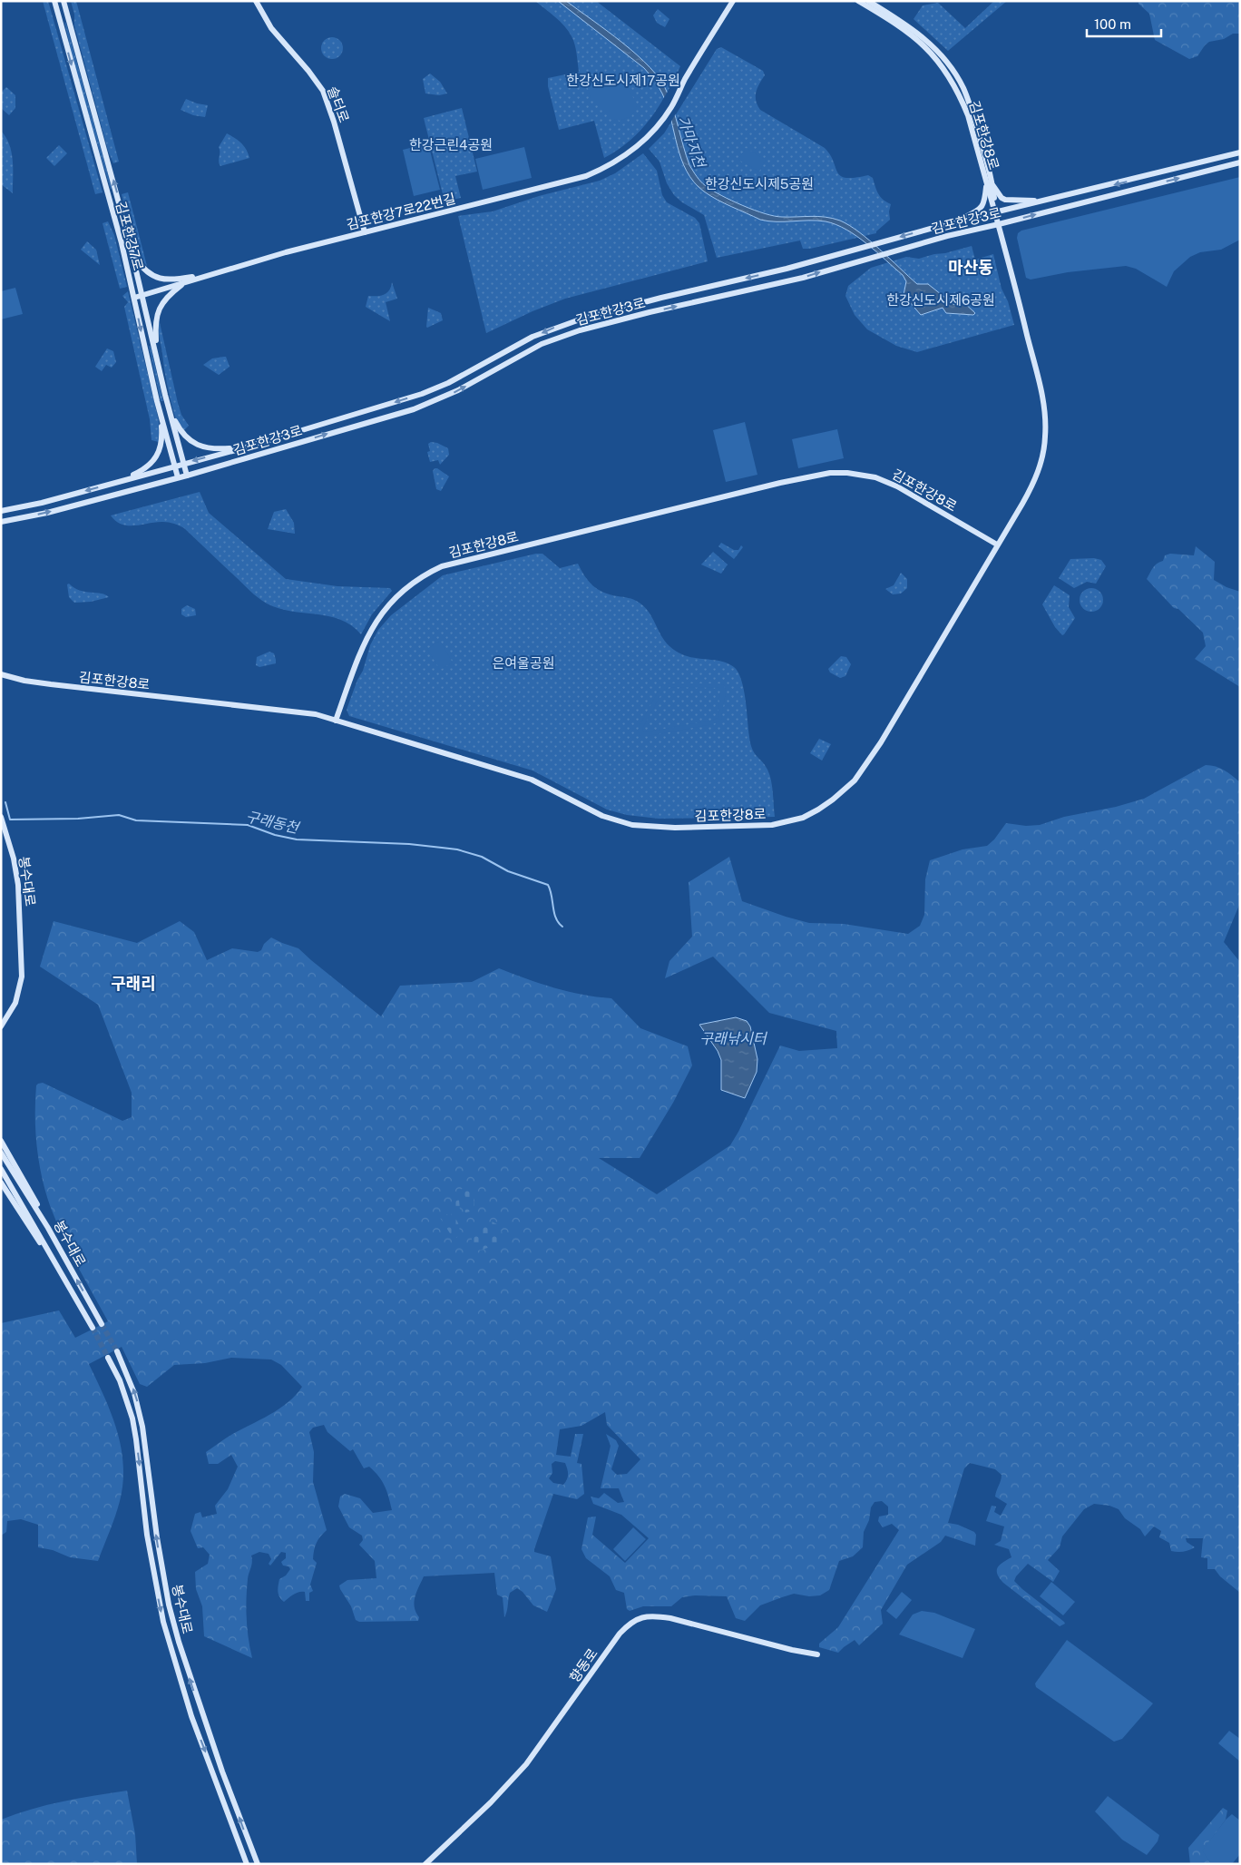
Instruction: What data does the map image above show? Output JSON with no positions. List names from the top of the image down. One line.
{"streets":{"street":["솔터로","김포한강8로","김포한강7로22번길","김포한강3로","김포한강7로","봉수대로","향동로"]},"crossings":[["솔터로","김포한강7로22번길"],["김포한강8로","김포한강3로"],["김포한강7로22번길","김포한강7로"],["김포한강3로","김포한강7로"]],"districts":["마산동","구래리"],"water":["가마지천","구래동천","구래낚시터"],"parks":["한강신도시제17공원","한강근린4공원","한강신도시제5공원","한강신도시제6공원","은여울공원"],"scale_bar":"100 m"}
